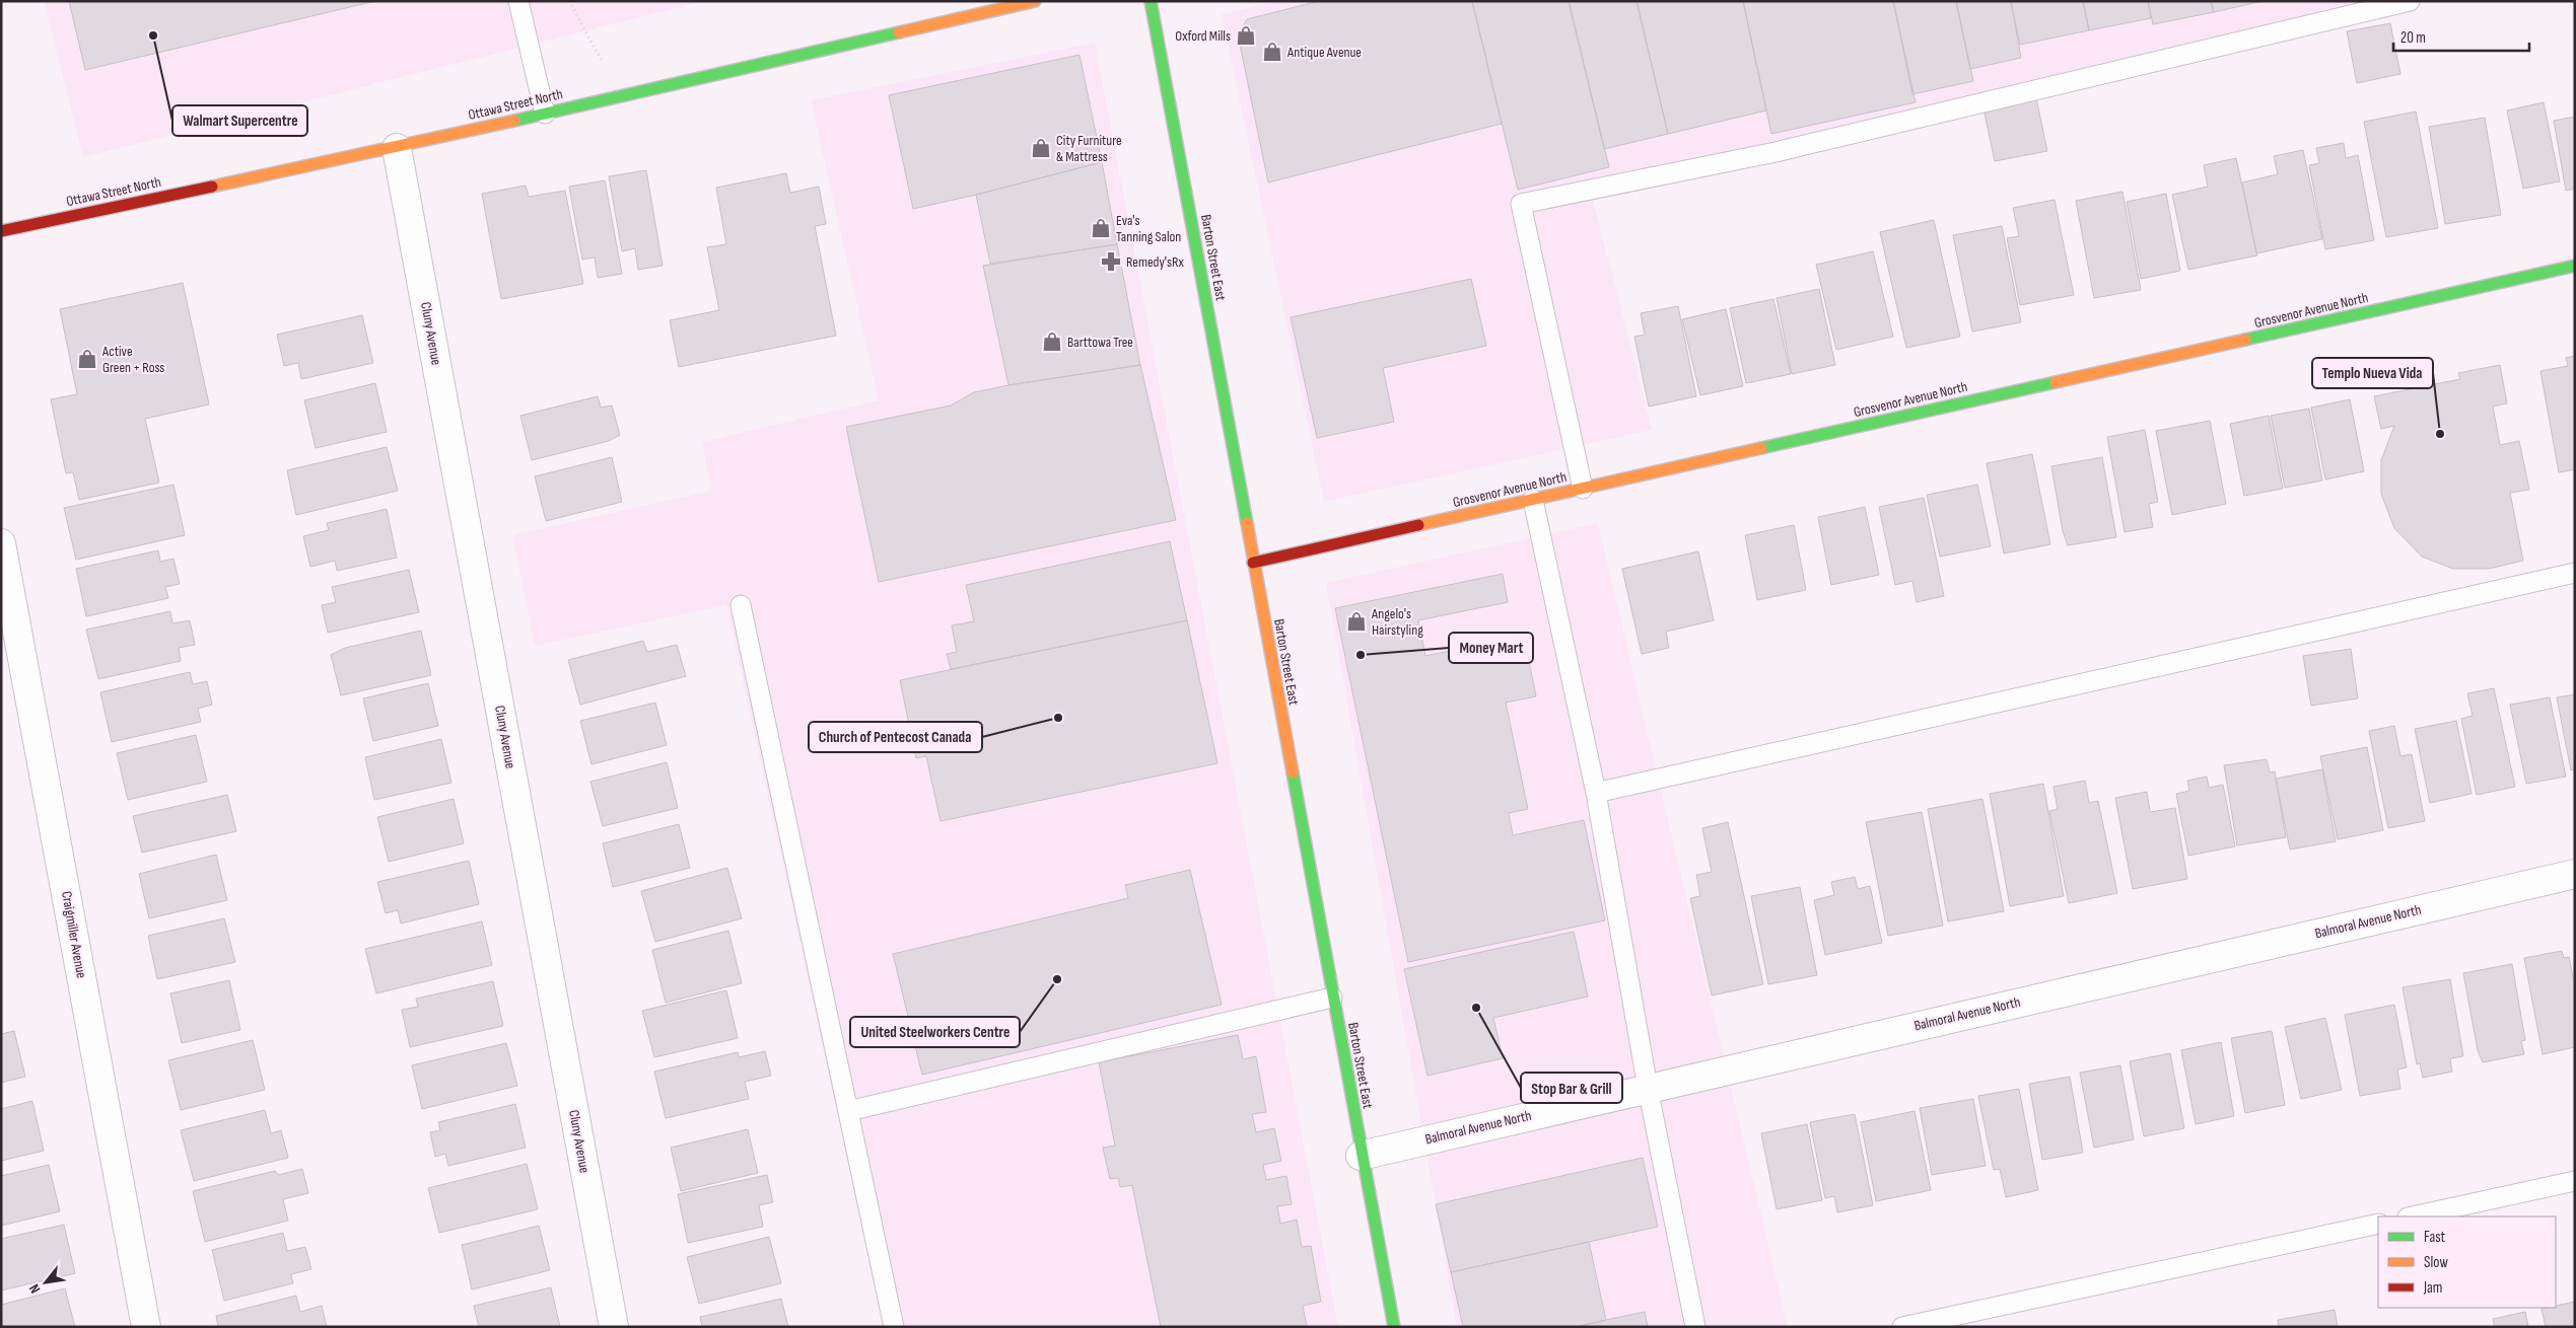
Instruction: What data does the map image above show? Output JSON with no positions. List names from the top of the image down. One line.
{"streets":{"main road":["Ottawa Street North","Barton Street East","Grosvenor Avenue North"],"street":["Cluny Avenue","Balmoral Avenue North","Craigmiller Avenue"]},"crossings":[["Ottawa Street North","Cluny Avenue"],["Barton Street East","Grosvenor Avenue North"],["Barton Street East","Balmoral Avenue North"]],"places":{"other":["Walmart Supercentre","Templo Nueva Vida","Money Mart","Church of Pentecost Canada","United Steelworkers Centre","Stop Bar & Grill"],"shop":["Oxford Mills","Antique Avenue","City Furniture & Mattress","Eva's Tanning Salon","Barttowa Tree","Active Green + Ross","Angelo's Hairstyling"],"pharmacy":["Remedy'sRx"]},"legend":["Fast","Slow","Jam"],"scale_bar":"20 m","north":"bottom left"}
